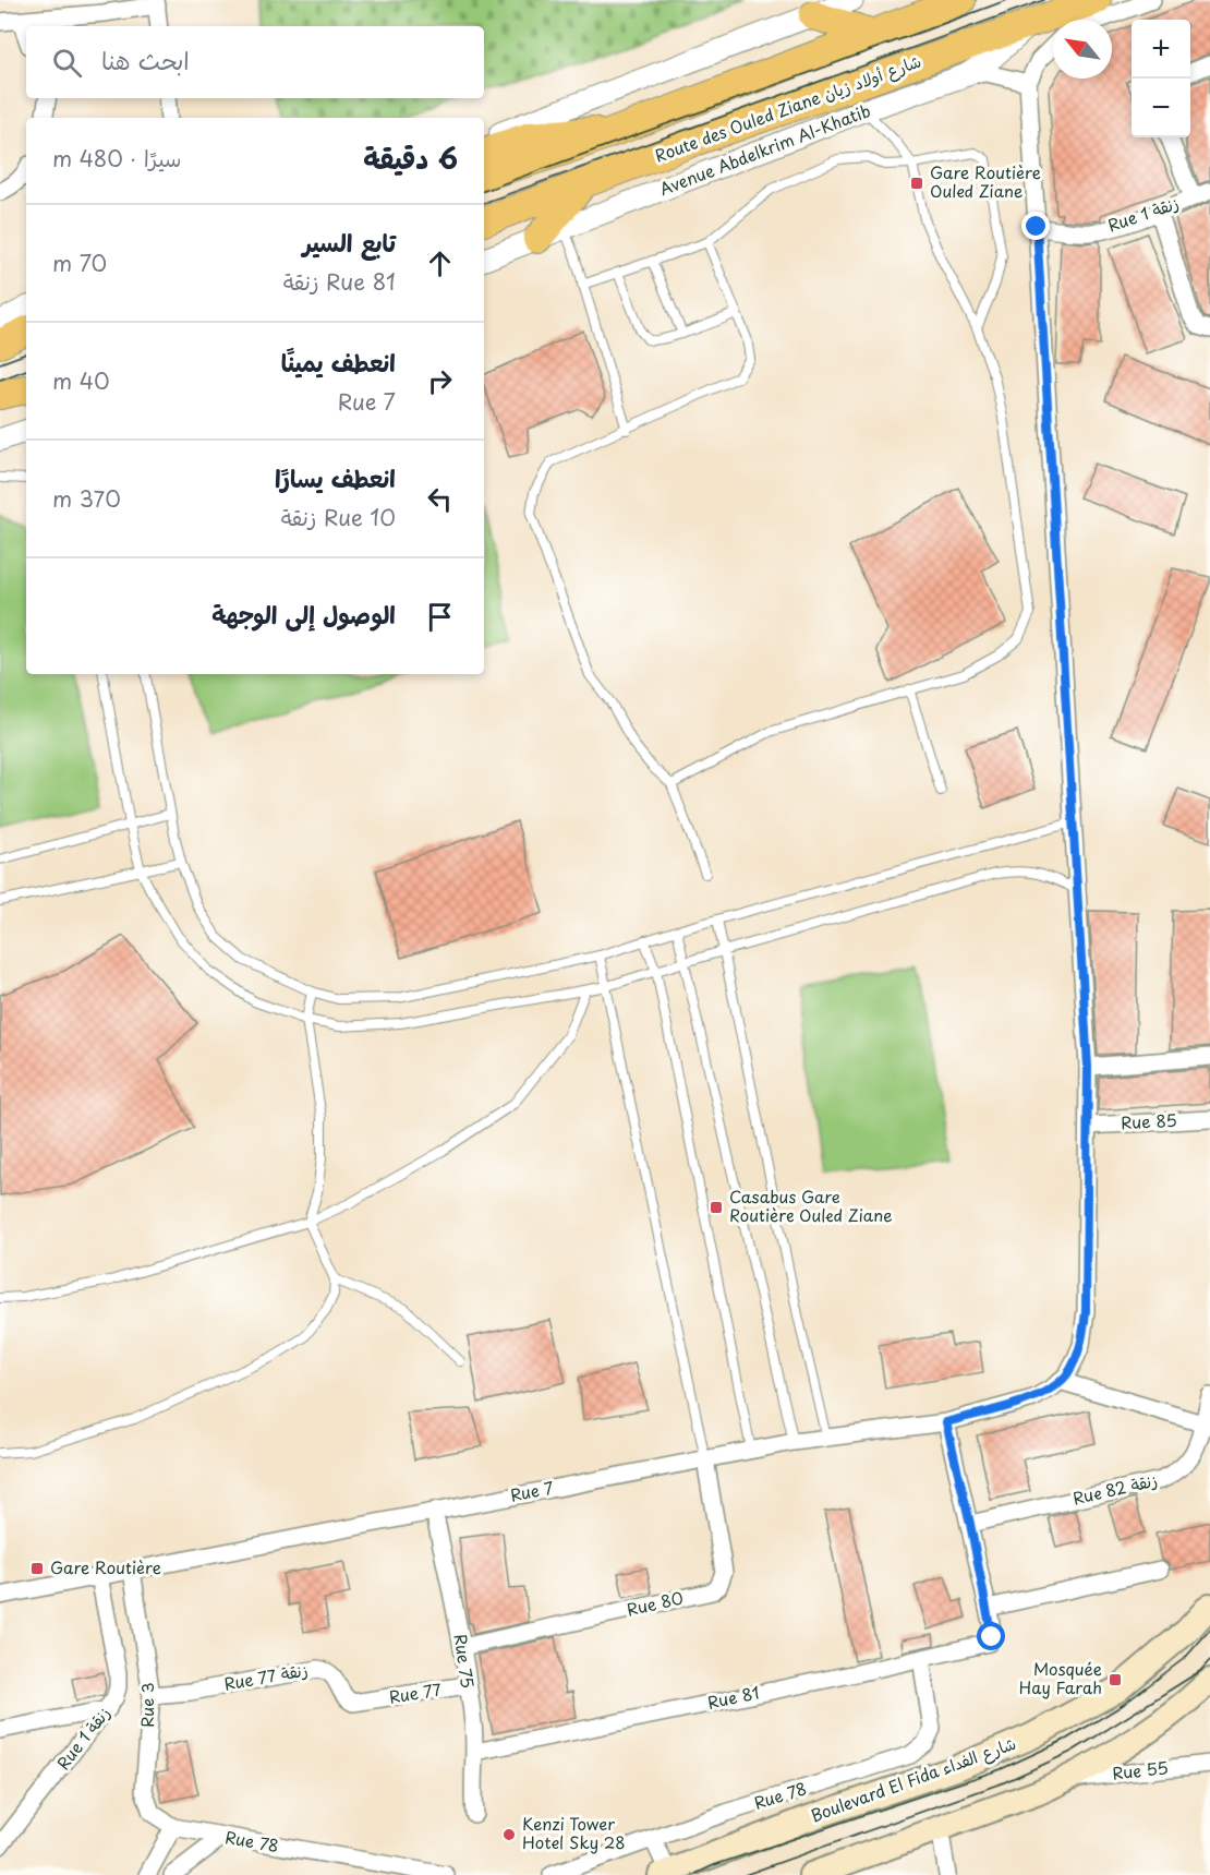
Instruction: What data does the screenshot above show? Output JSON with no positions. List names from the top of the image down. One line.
{"streets":{"highway":["Route des Ouled Ziane شارع أولاد زيان"],"main road":["Boulevard El Fida شارع الفداء"],"street":["Avenue Abdelkrim Al-Khatib","Rue 1 زنقة","Rue 85","Rue 82 زنقة","Rue 7","Rue 80","Rue 75","Rue 77 زنقة","Rue 77","Rue 81","Rue 3","Rue 55","Rue 78"]},"crossings":[["Route des Ouled Ziane شارع أولاد زيان","Avenue Abdelkrim Al-Khatib"],["Rue 1 زنقة","Rue 7"],["Rue 7","Rue 80"],["Rue 7","Rue 75"],["Rue 7","Rue 3"],["Rue 80","Rue 75"],["Rue 75","Rue 77"],["Rue 75","Rue 81"],["Rue 77 زنقة","Rue 77"],["Rue 77 زنقة","Rue 3"],["Rue 81","Rue 78"],["Rue 3","Rue 78"]],"places":{"transit":["Gare Routière Ouled Ziane","Casabus Gare Routière Ouled Ziane","Gare Routière","Mosquée Hay Farah"],"other":["Kenzi Tower Hotel Sky 28"]},"north":"top left","page":{"map_buttons":["+","−"],"search":"ابحث هنا","heading":["6 دقيقة","سيرًا · 480 m"],"list":[["تابع السير","Rue 81 زنقة","70 m"],["انعطف يمينًا","Rue 7","40 m"],["انعطف يسارًا","Rue 10 زنقة","370 m"],"الوصول إلى الوجهة"]}}
